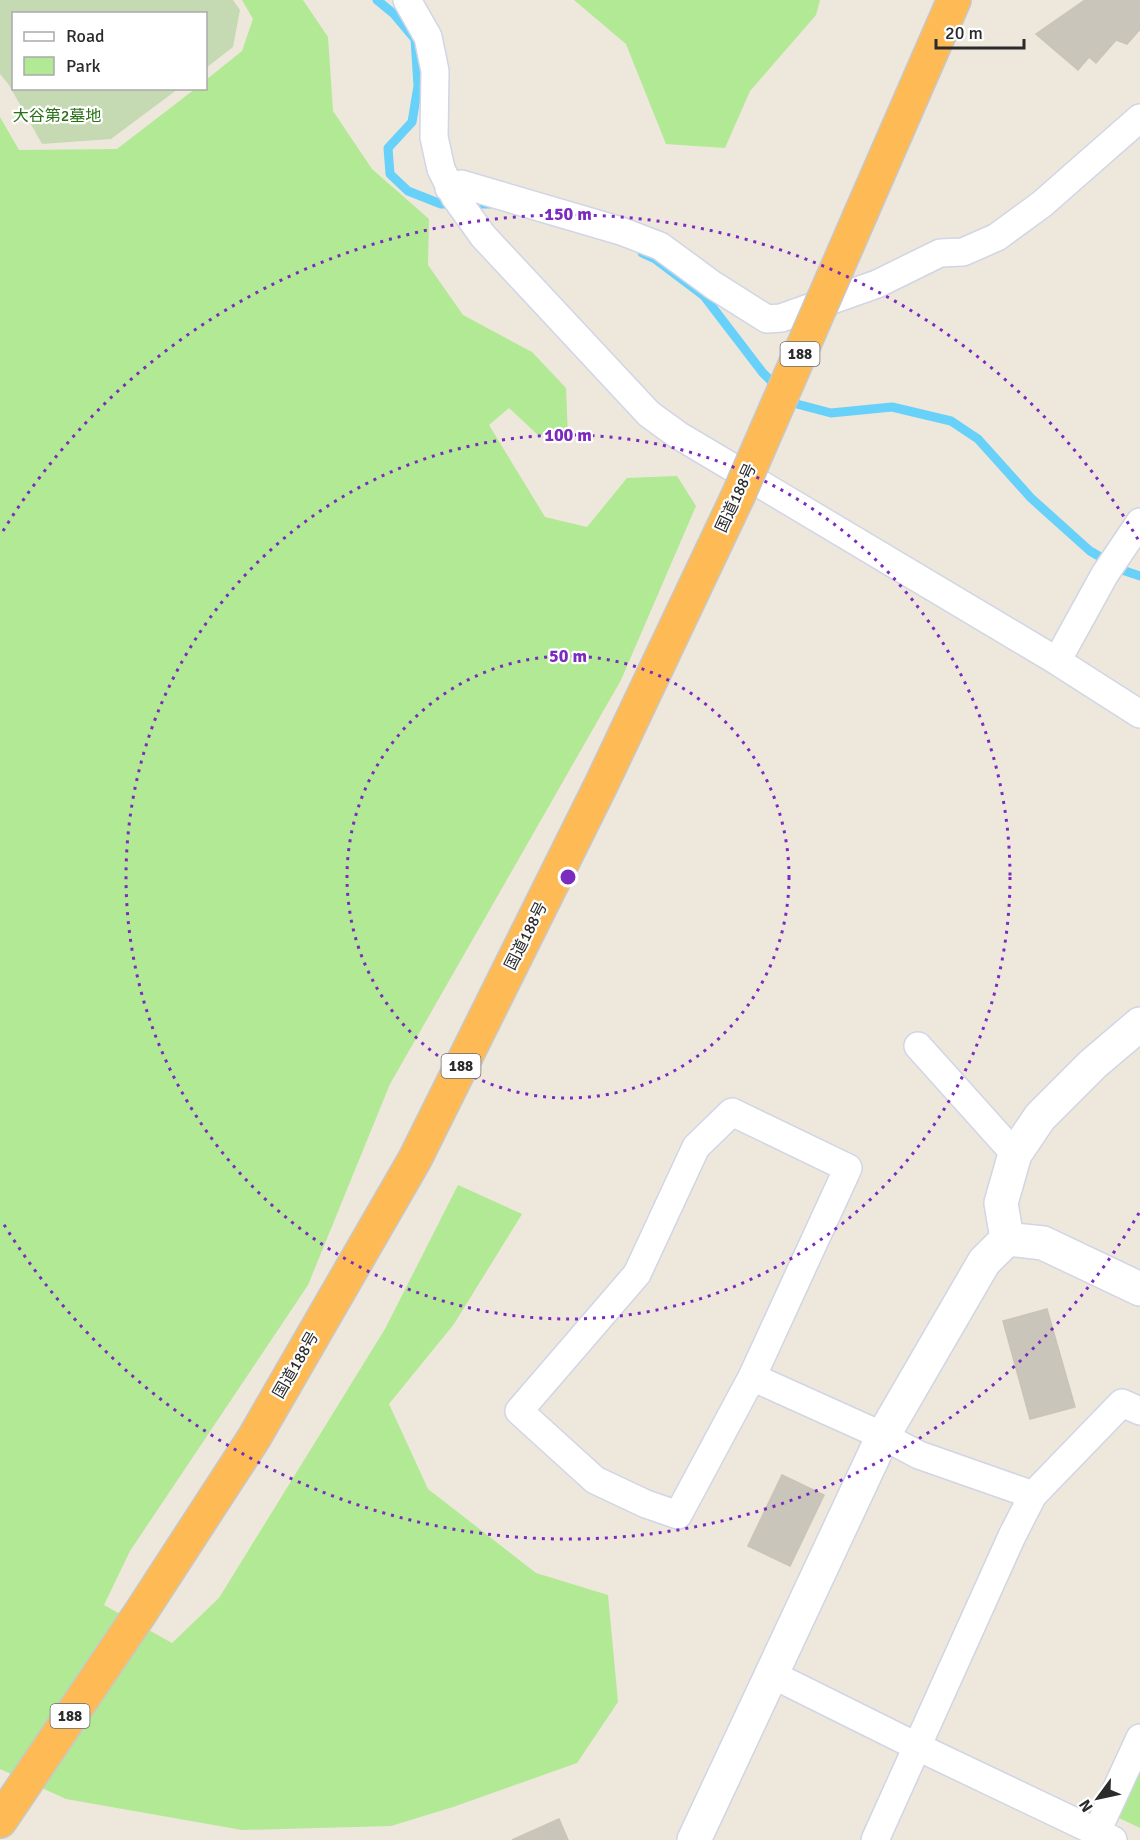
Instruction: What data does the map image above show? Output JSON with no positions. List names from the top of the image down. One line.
{"streets":{"highway":["188","国道188号"]},"parks":["大谷第2墓地"],"legend":["Road","Park"],"scale_bar":"20 m","north":"bottom left","rings":["150 m","100 m","50 m"]}
